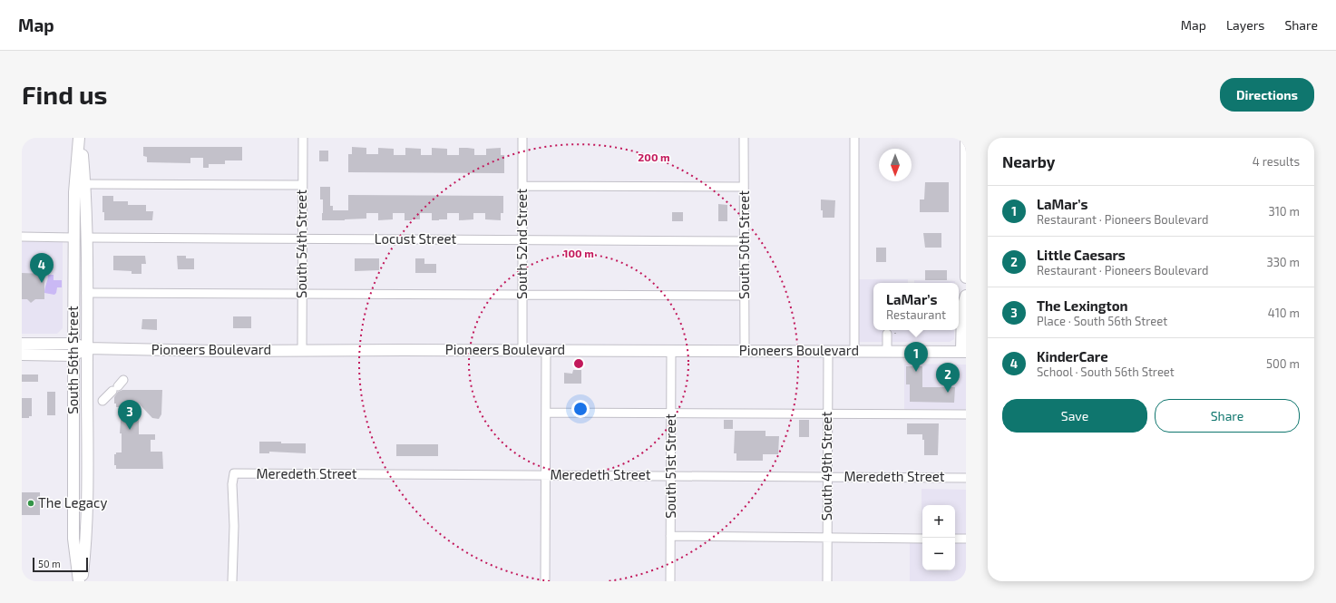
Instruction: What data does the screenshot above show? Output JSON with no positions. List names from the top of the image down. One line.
{"streets":{"main road":["Pioneers Boulevard","South 56th Street"],"street":["Locust Street","South 54th Street","South 52nd Street","South 50th Street","South 51st Street","South 49th Street","Meredeth Street"]},"crossings":[["Locust Street","South 54th Street"],["Locust Street","South 52nd Street"],["Locust Street","South 50th Street"],["Locust Street","South 56th Street"],["South 54th Street","Pioneers Boulevard"],["South 52nd Street","Pioneers Boulevard"],["South 50th Street","Pioneers Boulevard"],["Pioneers Boulevard","South 56th Street"],["Pioneers Boulevard","South 51st Street"],["Pioneers Boulevard","South 49th Street"],["South 51st Street","Meredeth Street"],["South 49th Street","Meredeth Street"]],"places":["The Legacy"],"scale_bar":"50 m","north":"bottom","page":{"header":"Map","nav":["Map","Layers","Share"],"buttons":["Directions",["Save","Share"]],"title":"Find us","heading":["Nearby","4 results"],"list":[{"mark":"1","name":"LaMar’s","note":"Restaurant · Pioneers Boulevard","value":"310 m"},{"mark":"2","name":"Little Caesars","note":"Restaurant · Pioneers Boulevard","value":"330 m"},{"mark":"3","name":"The Lexington","note":"Place · South 56th Street","value":"410 m"},{"mark":"4","name":"KinderCare","note":"School · South 56th Street","value":"500 m"}],"pins":["4","1","2","3"],"popup":["LaMar’s","Restaurant"],"map_buttons":["+","−"],"scale":"50 m"},"rings":["200 m","100 m"]}
